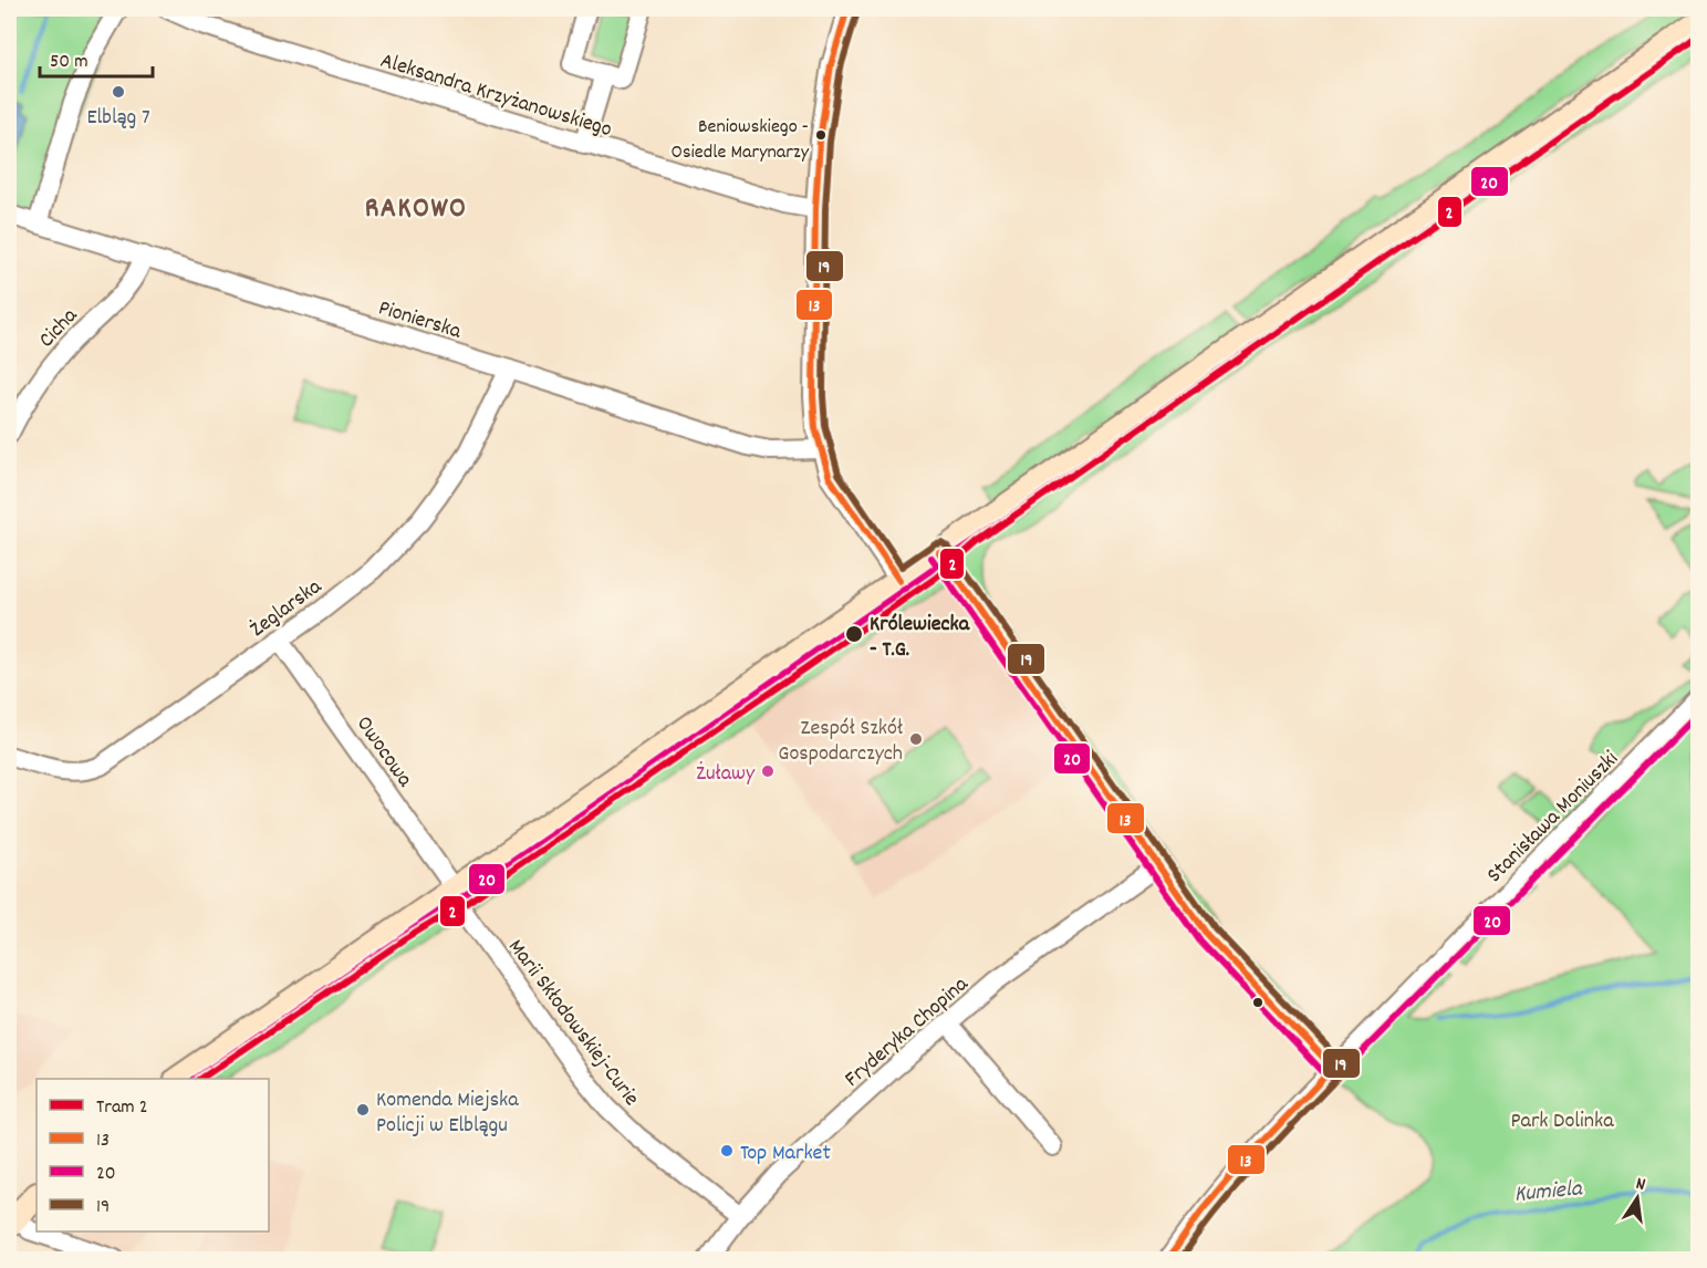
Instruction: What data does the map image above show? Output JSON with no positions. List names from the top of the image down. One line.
{"streets":{"street":["Aleksandra Krzyżanowskiego","Pionierska","Cicha","Żeglarska","Owocowa","Stanisława Moniuszki","Marii Skłodowskiej-Curie","Fryderyka Chopina"]},"crossings":[["Pionierska","Cicha"],["Pionierska","Żeglarska"],["Żeglarska","Owocowa"],["Owocowa","Marii Skłodowskiej-Curie"],["Marii Skłodowskiej-Curie","Fryderyka Chopina"]],"districts":["RAKOWO"],"water":["Kumiela"],"parks":["Park Dolinka"],"places":["Elbląg 7","Beniowskiego - Osiedle Marynarzy","Królewiecka - T.G.","Zespół Szkół Gospodarczych","Żuławy","Komenda Miejska Policji w Elblągu","Top Market"],"lines":["transit line 13","transit line 19","transit line 20","tram line 2"],"legend":["Tram 2","13","20","19"],"scale_bar":"50 m","north":"top"}
